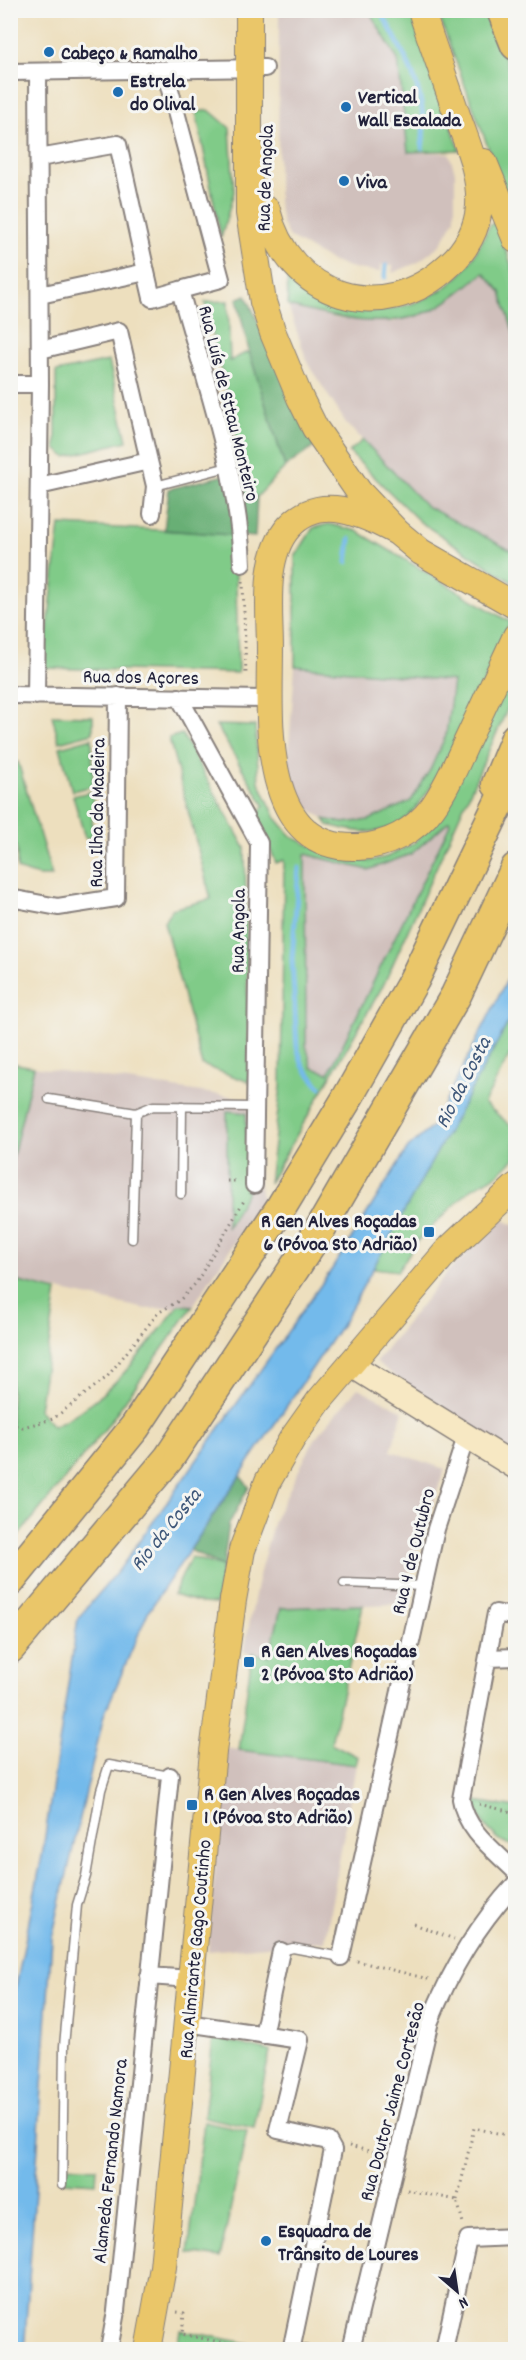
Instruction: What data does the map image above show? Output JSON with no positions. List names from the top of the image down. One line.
{"streets":{"main road":["Rua de Angola","Rua Almirante Gago Coutinho"],"street":["Rua Luís de Sttau Monteiro","Rua dos Açores","Rua Ilha da Madeira","Rua Angola","Rua 4 de Outubro","Rua Doutor Jaime Cortesão","Alameda Fernando Namora"]},"crossings":[["Rua dos Açores","Rua Ilha da Madeira"],["Rua dos Açores","Rua Angola"]],"water":["Rio da Costa"],"places":{"other":["Cabeço & Ramalho","Estrela do Olival","Vertical Wall Escalada","Viva","Esquadra de Trânsito de Loures"],"transit":["R Gen Alves Roçadas 6 (Póvoa Sto Adrião)","R Gen Alves Roçadas 2 (Póvoa Sto Adrião)","R Gen Alves Roçadas 1 (Póvoa Sto Adrião)"]},"north":"bottom right"}
